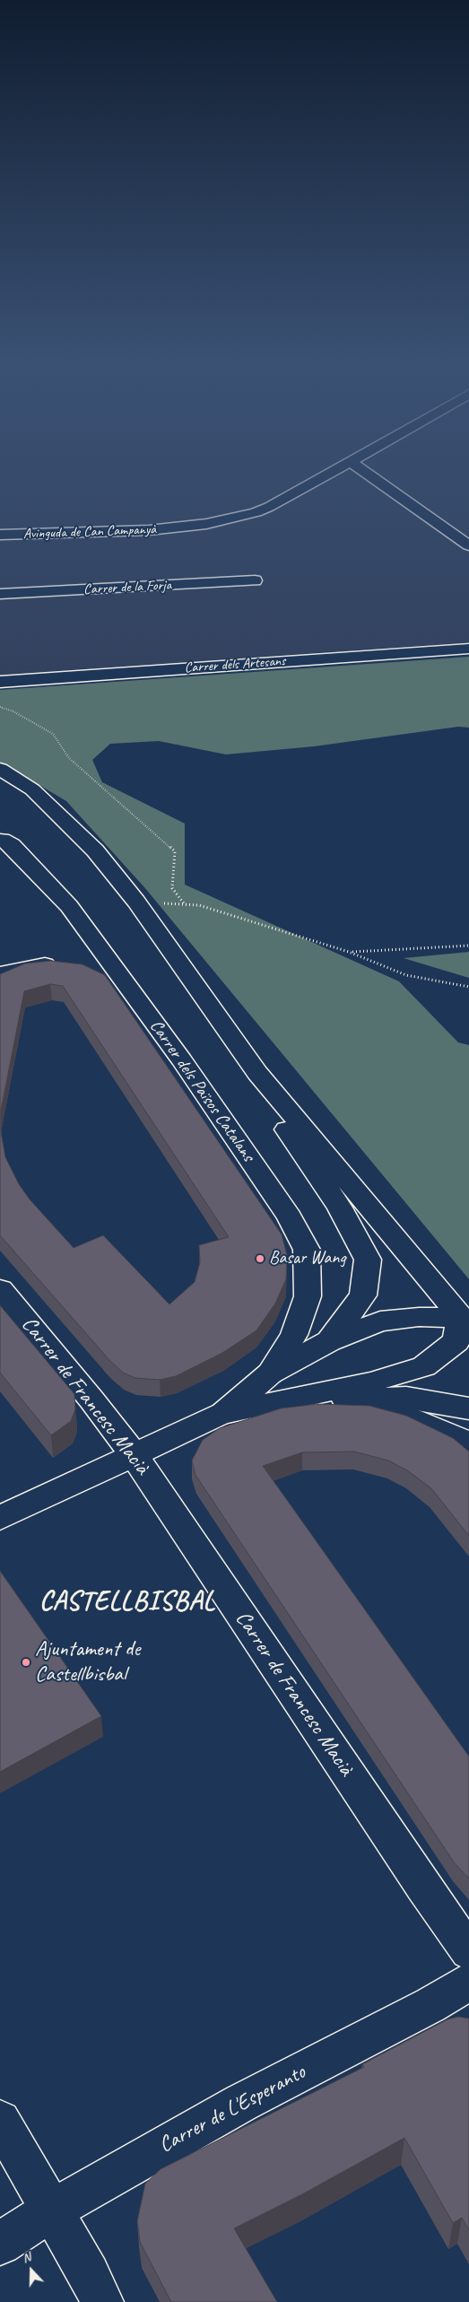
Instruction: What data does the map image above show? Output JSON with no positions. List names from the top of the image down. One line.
{"streets":{"street":["Avinguda de Can Campanyà","Carrer de la Forja","Carrer dels Artesans","Carrer dels Països Catalans","Carrer de Francesc Macià","Carrer de L'Esperanto"]},"districts":["CASTELLBISBAL"],"places":["Basar Wang","Ajuntament de Castellbisbal"],"north":"top"}
